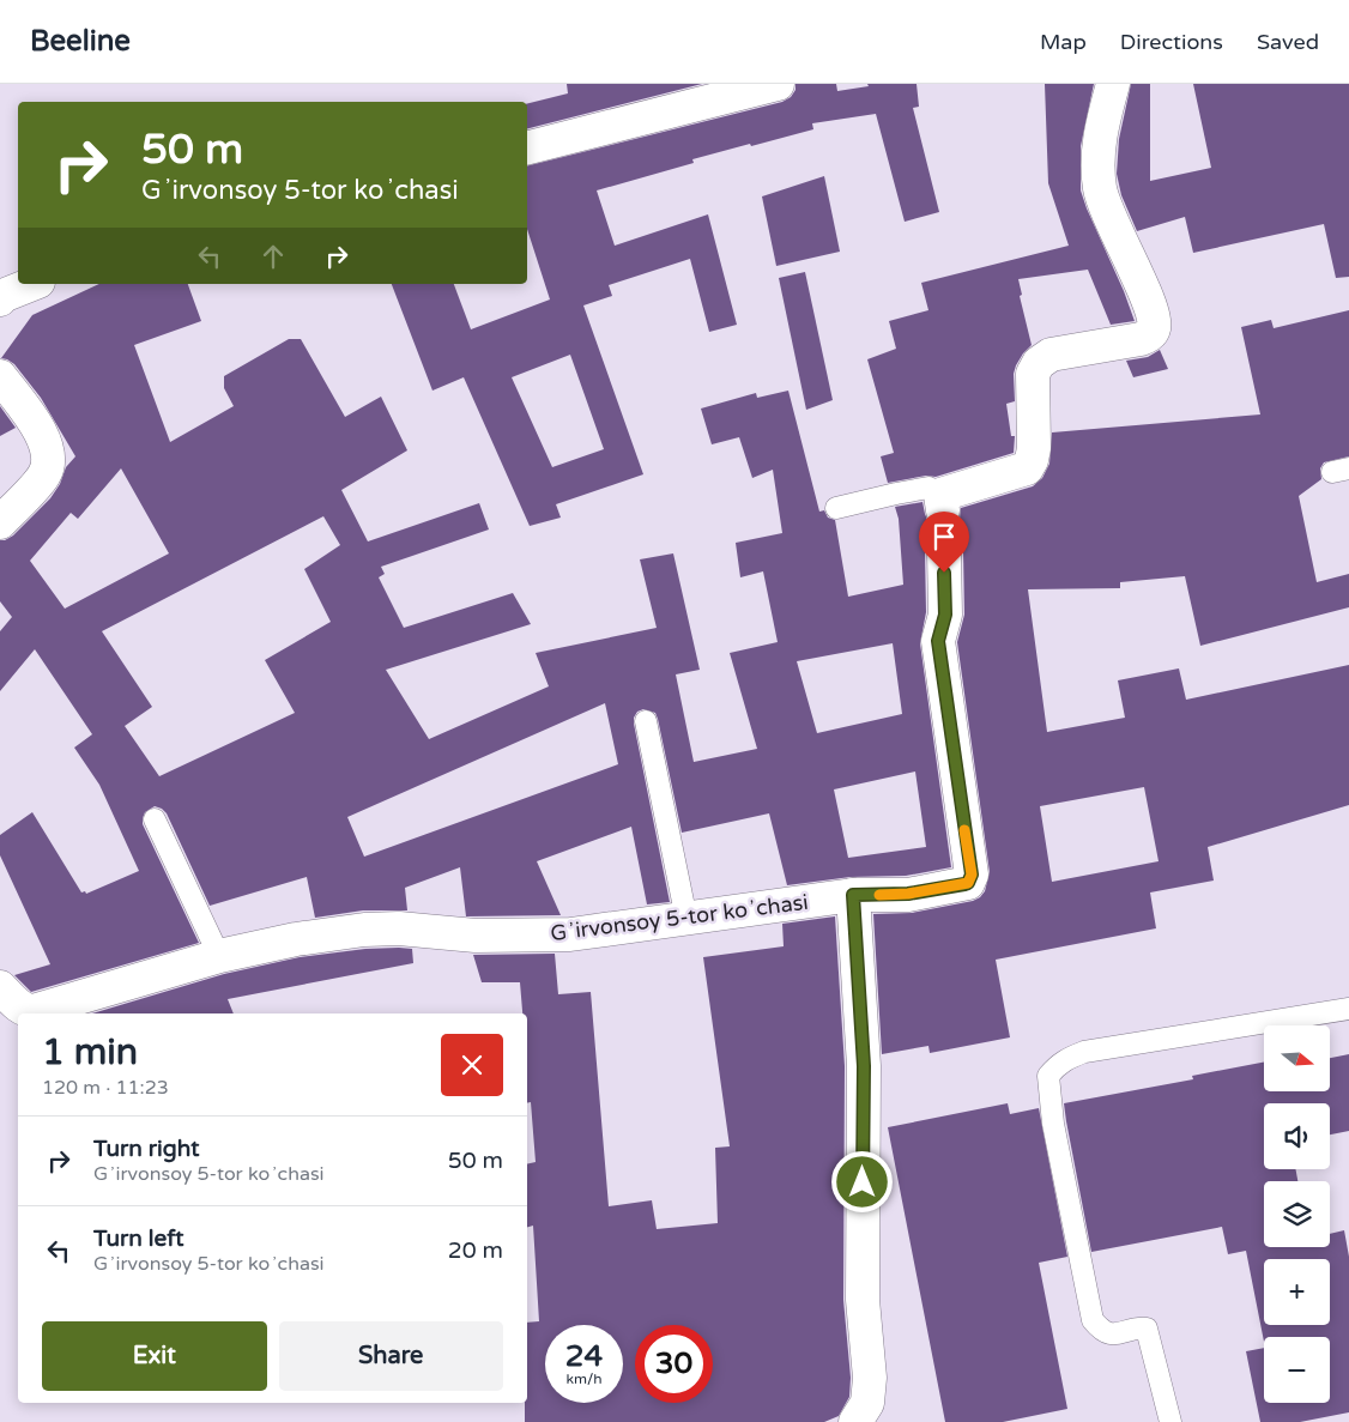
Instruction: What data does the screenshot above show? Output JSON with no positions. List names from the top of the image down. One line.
{"streets":{"street":["Gʼirvonsoy 5-tor koʼchasi"]},"north":"right","page":{"header":"Beeline","nav":["Map","Directions","Saved"],"turn":["50 m","Gʼirvonsoy 5-tor koʼchasi"],"heading":["1 min","120 m · 11:23"],"map_buttons":["+","−"],"list":[{"name":"Turn right","note":"Gʼirvonsoy 5-tor koʼchasi","value":"50 m"},{"name":"Turn left","note":"Gʼirvonsoy 5-tor koʼchasi","value":"20 m"}],"buttons":["Exit","Share"],"speed":"24 km/h","limit":"30"}}
